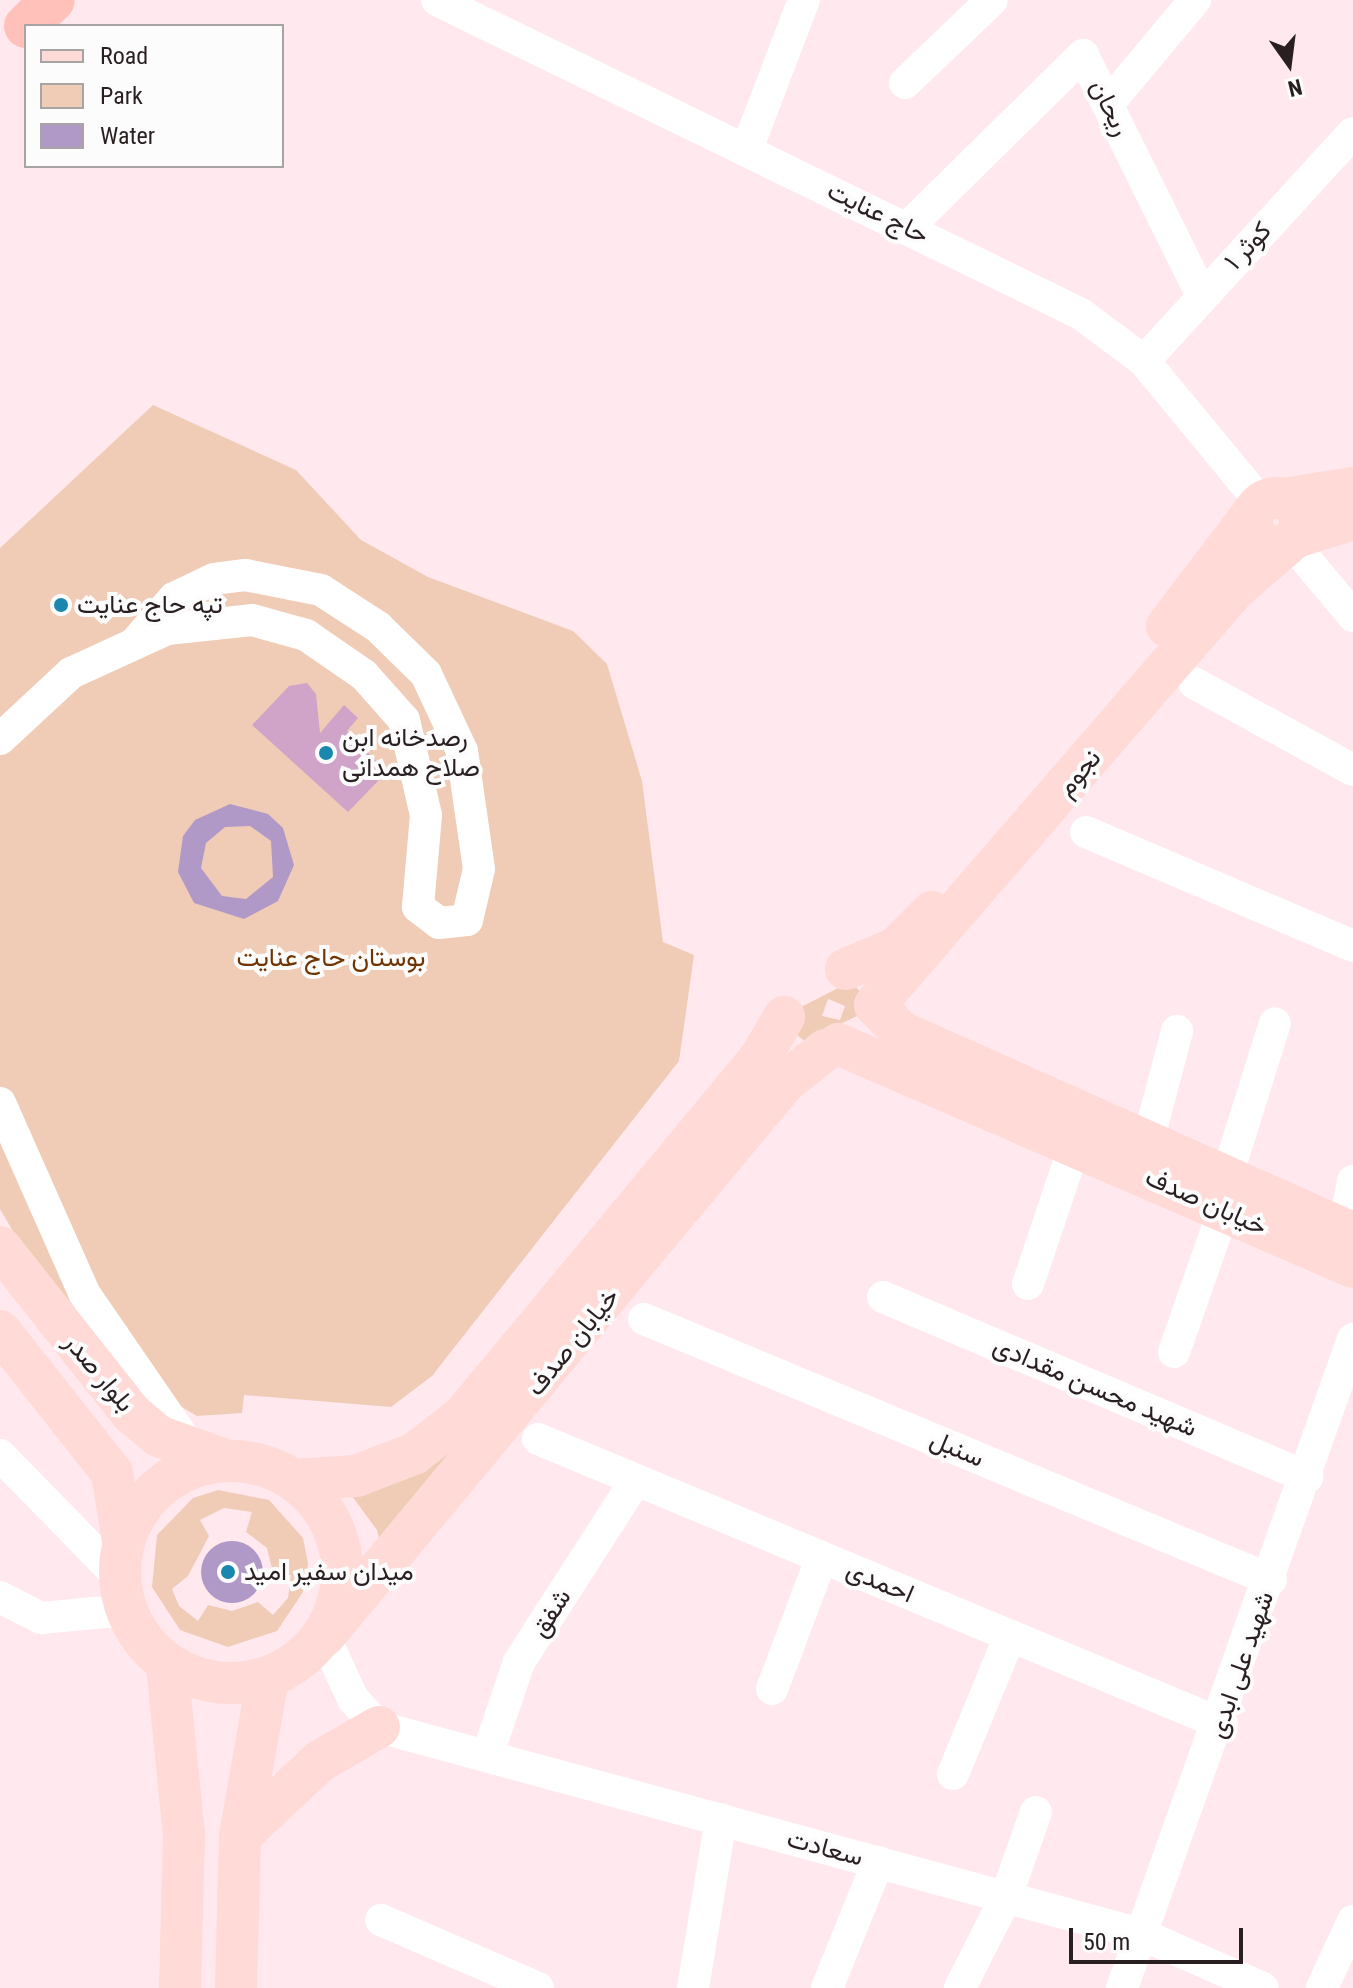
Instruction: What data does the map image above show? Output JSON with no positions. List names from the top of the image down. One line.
{"streets":{"main road":["نجوم","خیابان صدف","بلوار صدر"],"street":["ریحان","حاج عنایت","کوثر ۱","شهید محسن مقدادی","سنبل","احمدی","شفق","شهید علی ابدی","سعادت"]},"crossings":[["ریحان","حاج عنایت"],["ریحان","کوثر ۱"],["حاج عنایت","کوثر ۱"],["حاج عنایت","نجوم"],["نجوم","خیابان صدف"],["خیابان صدف","بلوار صدر"],["شهید محسن مقدادی","شهید علی ابدی"],["سنبل","شهید علی ابدی"],["احمدی","شفق"],["احمدی","شهید علی ابدی"],["شفق","سعادت"],["شهید علی ابدی","سعادت"]],"parks":["بوستان حاج عنایت"],"places":["تپه حاج عنایت","رصدخانه ابن صلاح همدانی","میدان سفیر امید"],"legend":["Road","Park","Water"],"scale_bar":"50 m","north":"bottom"}
